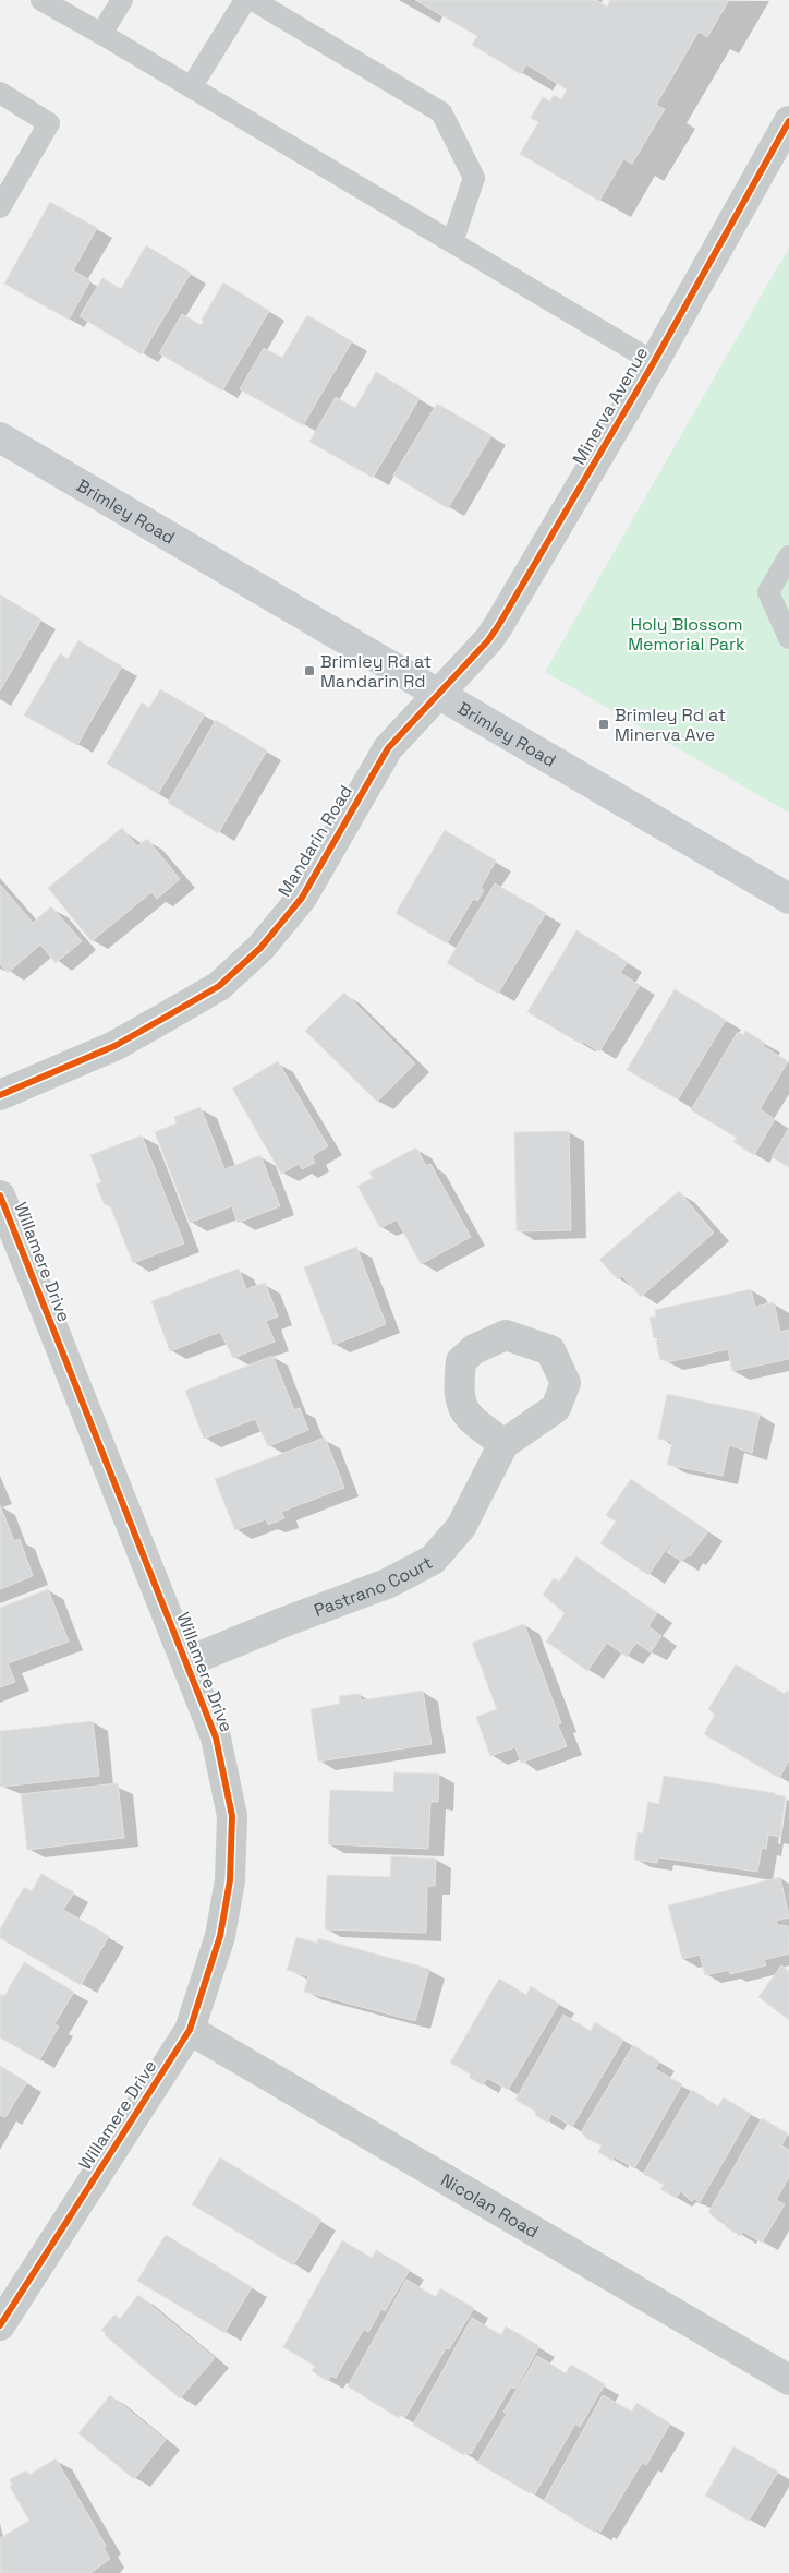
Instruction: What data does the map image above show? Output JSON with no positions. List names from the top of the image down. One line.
{"streets":{"main road":["Brimley Road"],"street":["Minerva Avenue","Mandarin Road","Willamere Drive","Pastrano Court","Nicolan Road"]},"crossings":[["Minerva Avenue","Brimley Road"],["Minerva Avenue","Mandarin Road"],["Brimley Road","Mandarin Road"],["Willamere Drive","Pastrano Court"],["Willamere Drive","Nicolan Road"]],"parks":["Holy Blossom Memorial Park"],"places":{"transit":["Brimley Rd at Mandarin Rd","Brimley Rd at Minerva Ave"]}}
